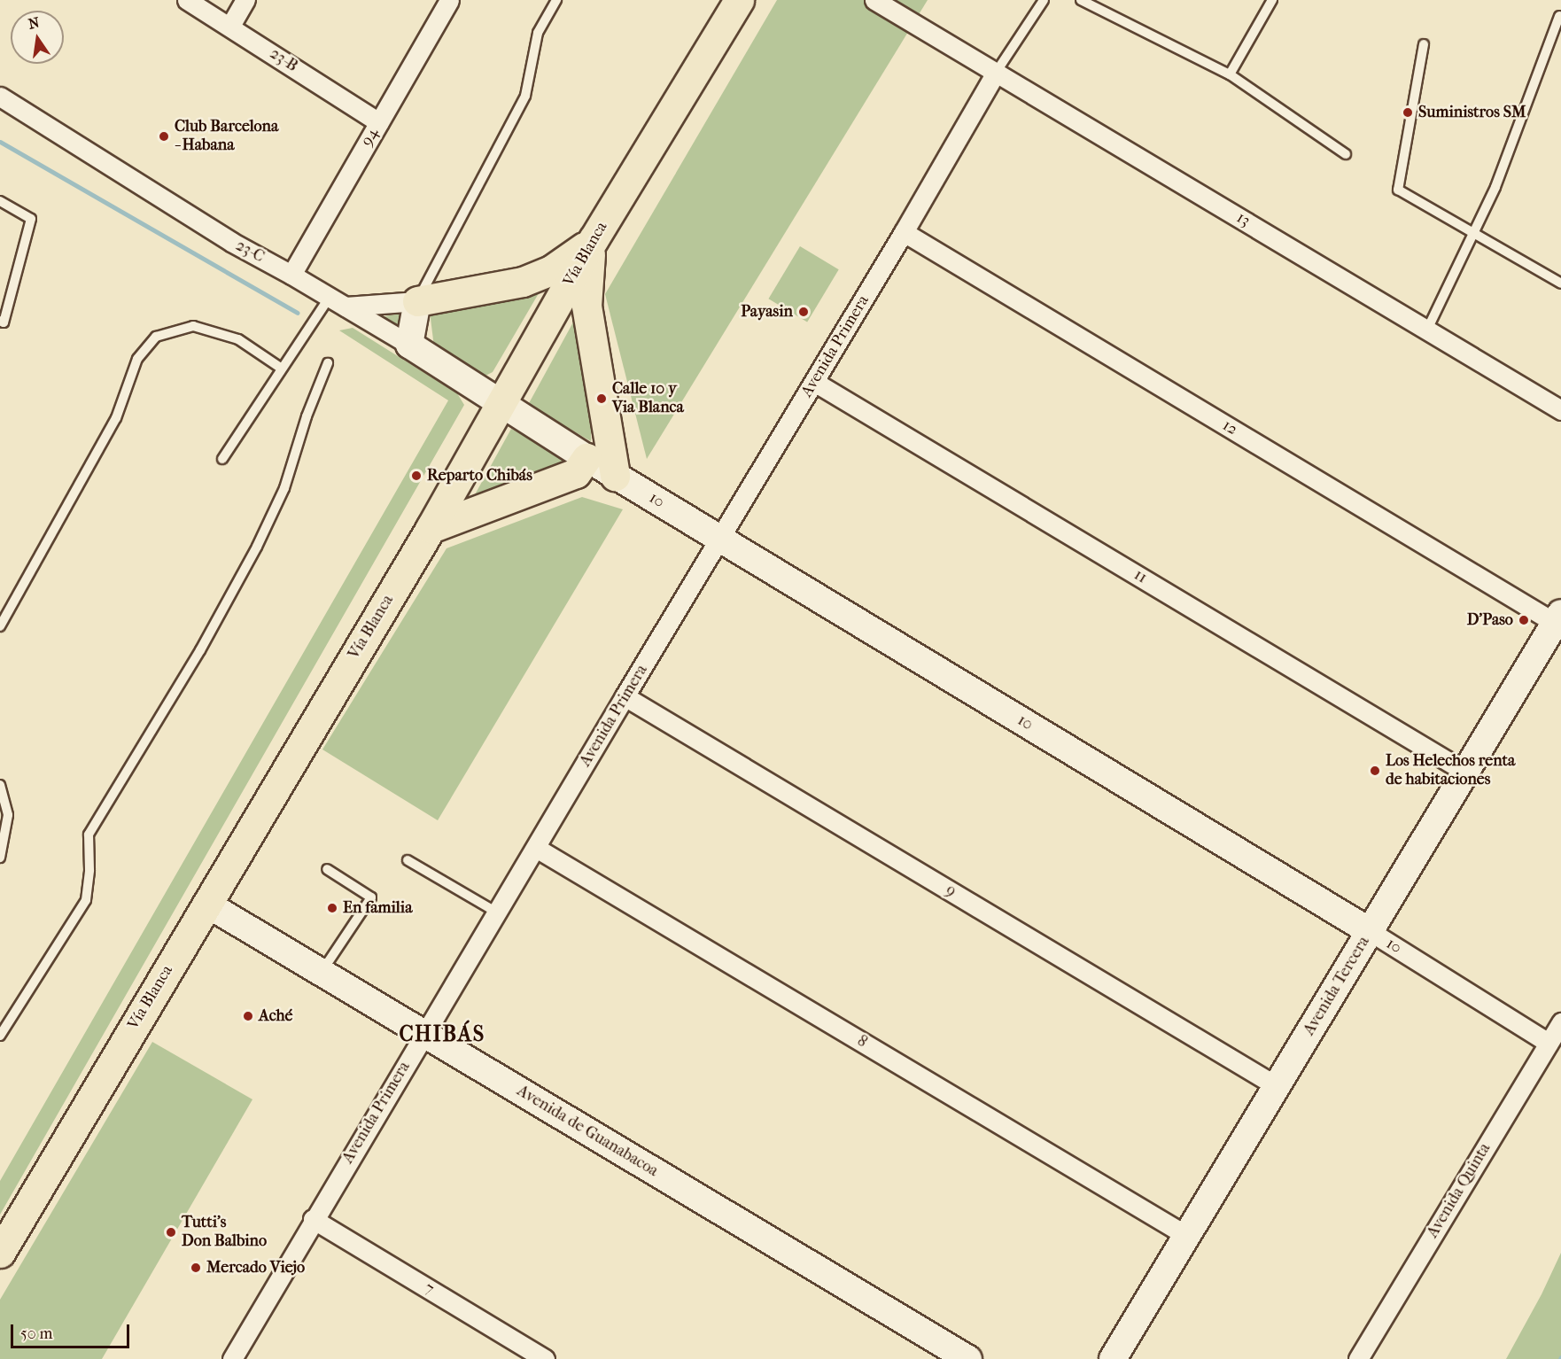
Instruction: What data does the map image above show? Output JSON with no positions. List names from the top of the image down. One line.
{"streets":{"main road":["Vía Blanca"],"street":["23-B","94","13","23-C","Avenida Primera","12","10","11","9","Avenida Tercera","8","Avenida de Guanabacoa","Avenida Quinta","7"]},"crossings":[["23-B","94"],["94","23-C"],["13","Avenida Primera"],["23-C","Vía Blanca"],["23-C","10"],["Vía Blanca","10"],["Vía Blanca","Avenida de Guanabacoa"],["Avenida Primera","12"],["Avenida Primera","10"],["Avenida Primera","11"],["Avenida Primera","9"],["Avenida Primera","8"],["Avenida Primera","Avenida de Guanabacoa"],["Avenida Primera","7"],["12","Avenida Tercera"],["10","Avenida Tercera"],["10","Avenida Quinta"],["11","Avenida Tercera"],["9","Avenida Tercera"],["Avenida Tercera","8"]],"districts":["CHIBÁS"],"places":["Suministros SM","Club Barcelona - Habana","Payasin","Calle 10 y Via Blanca","Reparto Chibás","D'Paso","Los Helechos renta de habitaciones","En familia","Aché","Tutti's Don Balbino","Mercado Viejo"],"scale_bar":"50 m","north":"top"}
